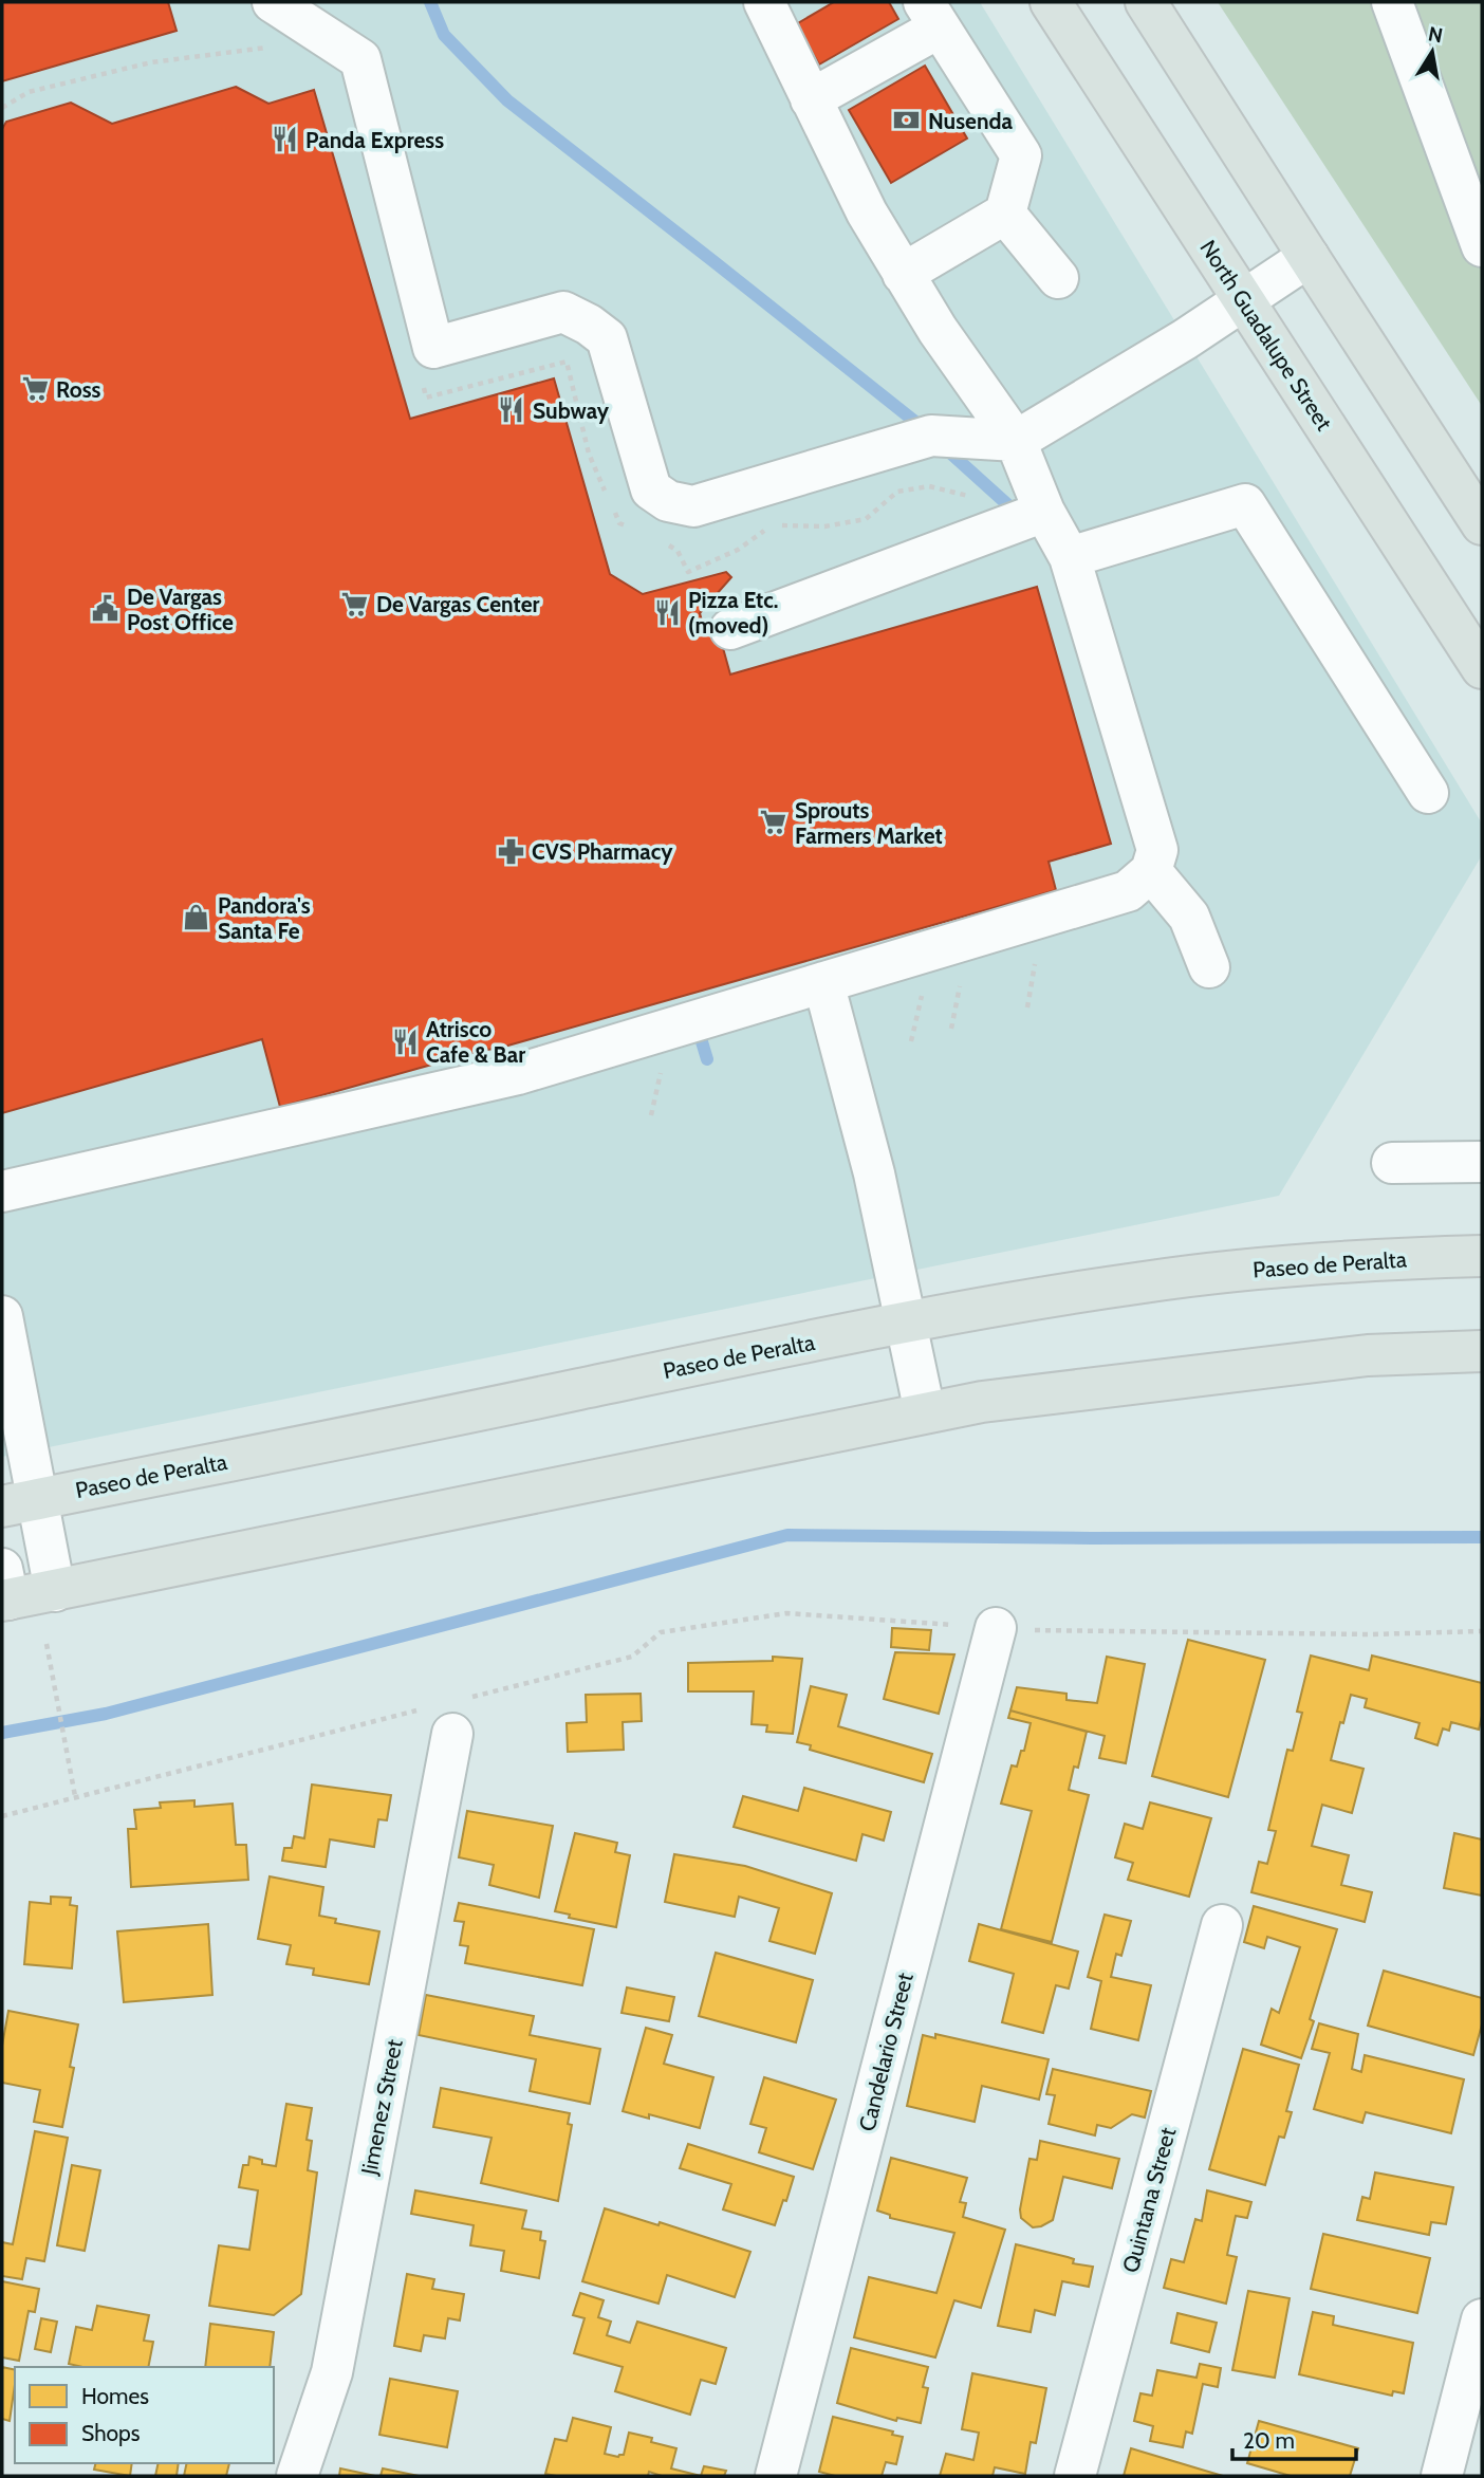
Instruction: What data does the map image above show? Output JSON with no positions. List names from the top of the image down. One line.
{"streets":{"main road":["North Guadalupe Street","Paseo de Peralta"],"street":["Candelario Street","Jimenez Street","Quintana Street"]},"places":{"bank":["Nusenda"],"restaurant":["Panda Express","Subway","Pizza Etc. (moved)","Atrisco Cafe & Bar"],"supermarket":["Ross","De Vargas Center","Sprouts Farmers Market"],"public building":["De Vargas Post Office"],"pharmacy":["CVS Pharmacy"],"shop":["Pandora's Santa Fe"]},"legend":["Homes","Shops"],"scale_bar":"20 m","north":"top"}
